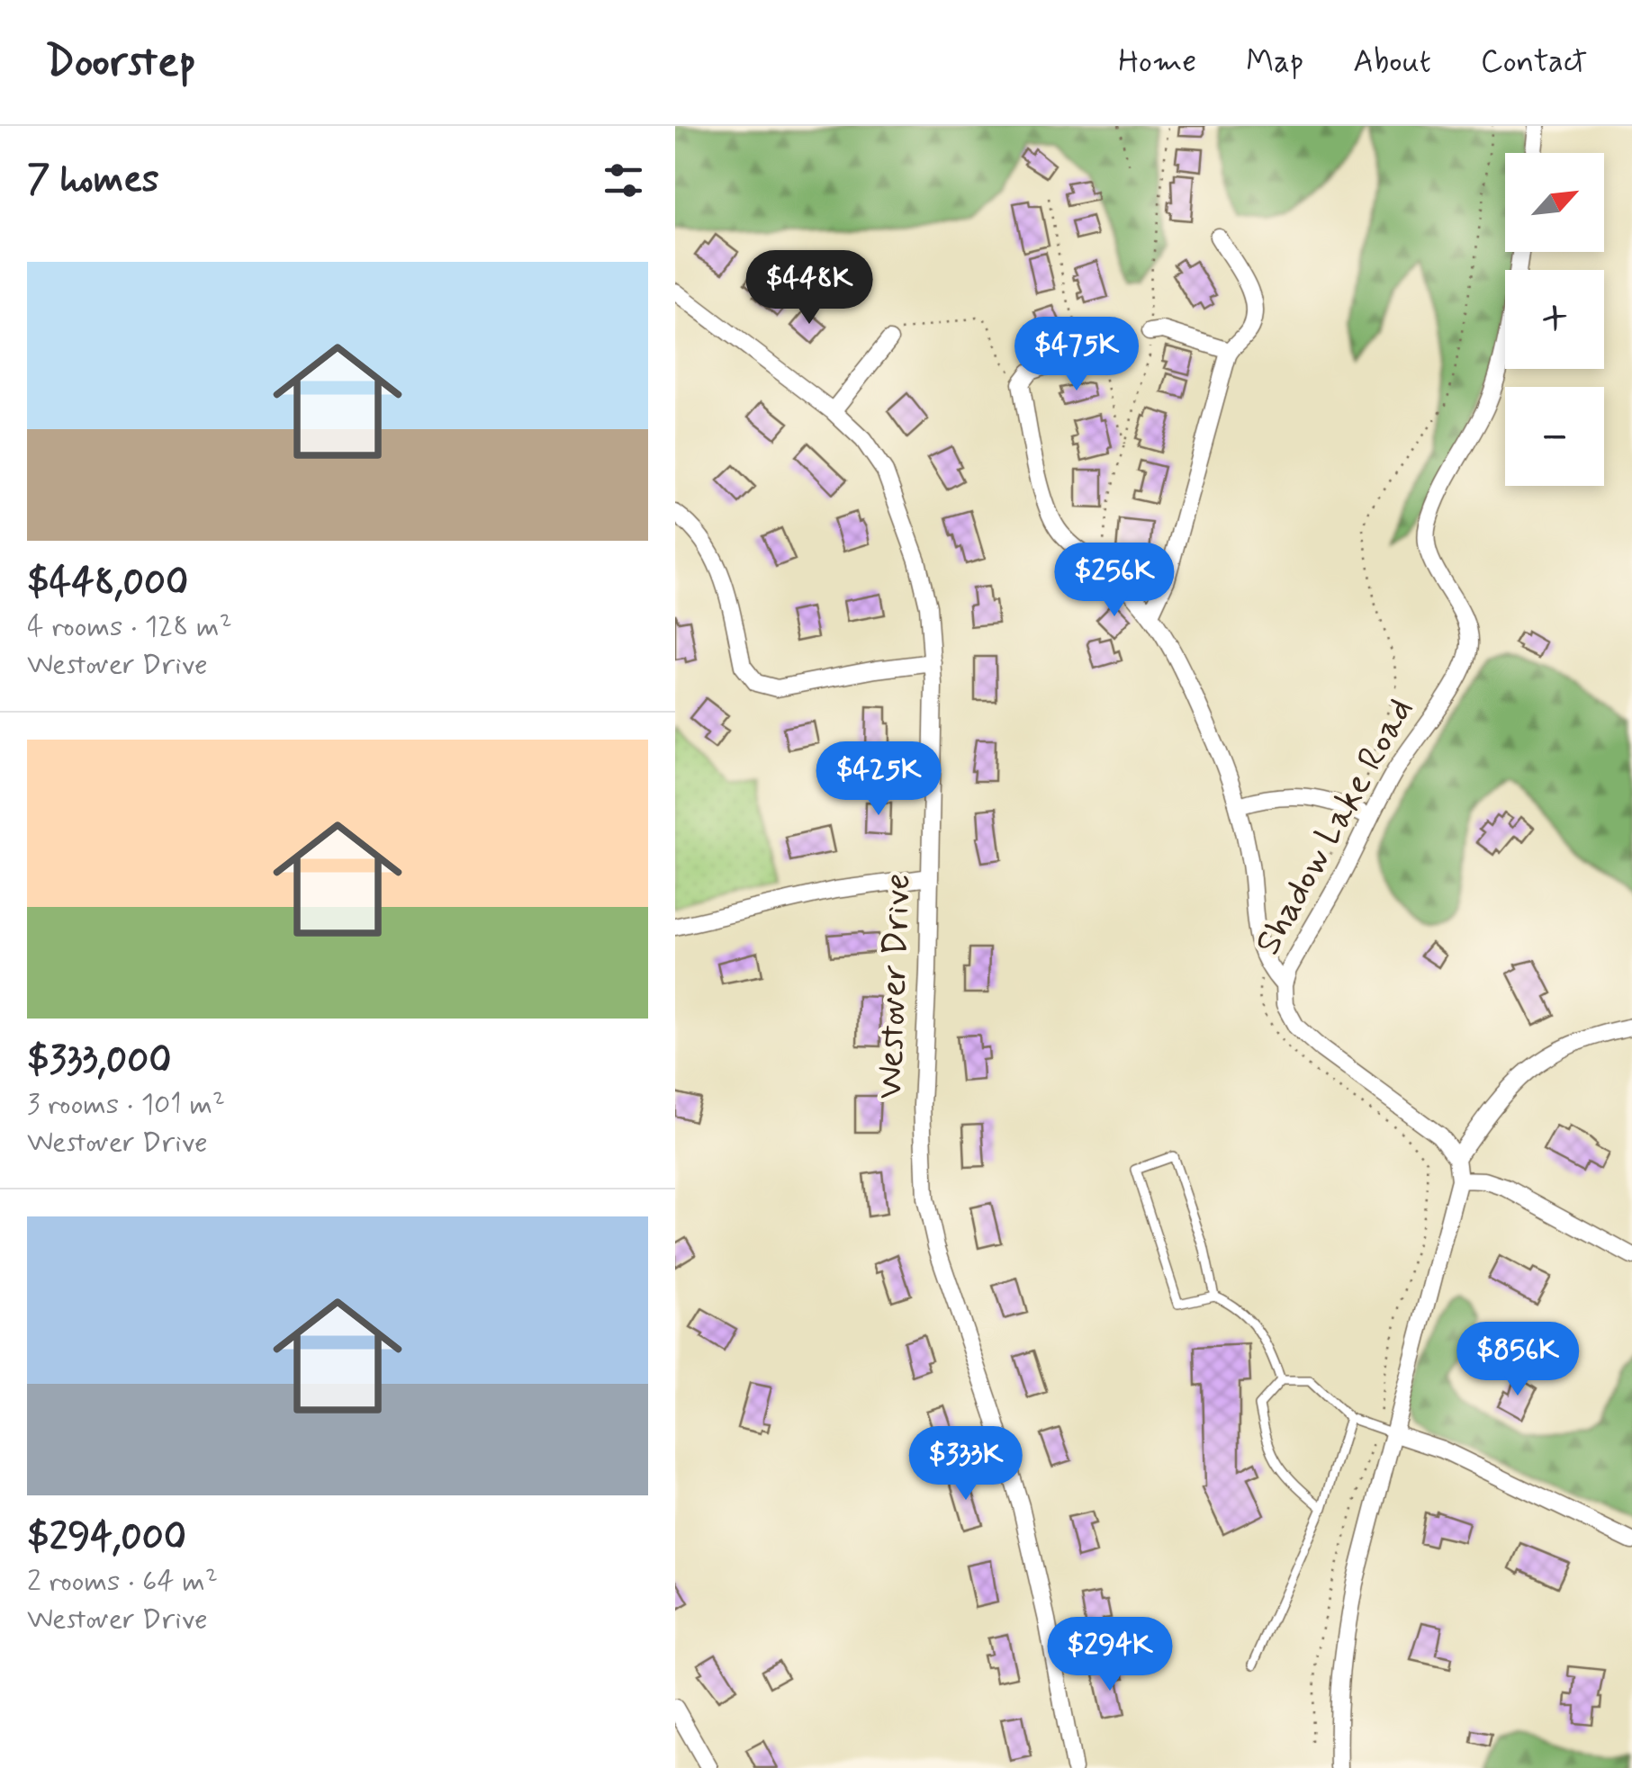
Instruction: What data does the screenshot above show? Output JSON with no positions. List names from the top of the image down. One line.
{"streets":{"street":["Shadow Lake Road","Westover Drive"]},"north":"top right","page":{"header":"Doorstep","nav":["Home","Map","About","Contact"],"heading":"7 homes","map_buttons":["+","−"],"list":[{"name":"$448,000","note":"4 rooms · 128 m² · Westover Drive"},{"name":"$333,000","note":"3 rooms · 101 m² · Westover Drive"},{"name":"$294,000","note":"2 rooms · 64 m² · Westover Drive"}],"price":["$448K","$475K","$256K","$425K","$856K","$333K","$294K"]}}
